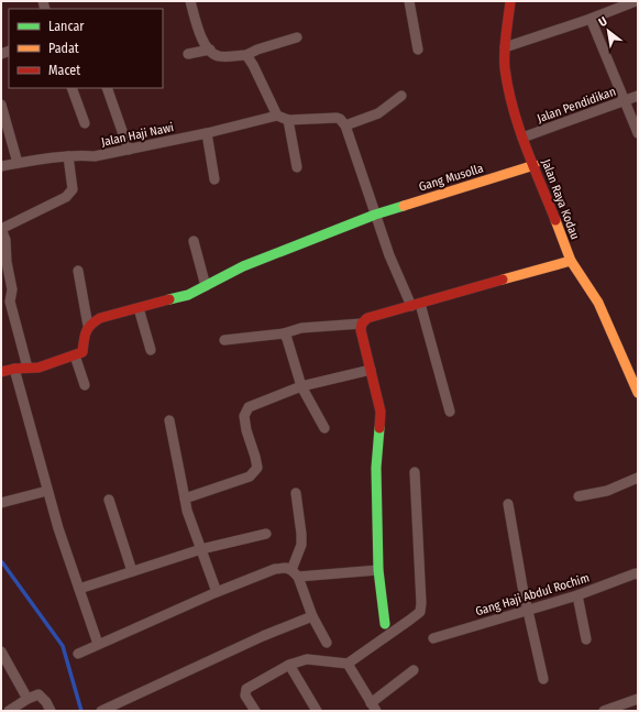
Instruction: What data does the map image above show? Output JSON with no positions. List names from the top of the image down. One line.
{"streets":{"street":["Jalan Pendidikan","Jalan Haji Nawi","Gang Musolla","Jalan Raya Kodau","Gang Haji Abdul Rochim"]},"crossings":[["Jalan Pendidikan","Jalan Raya Kodau"],["Gang Musolla","Jalan Raya Kodau"]],"legend":["Lancar","Padat","Macet"],"north":"top left"}
